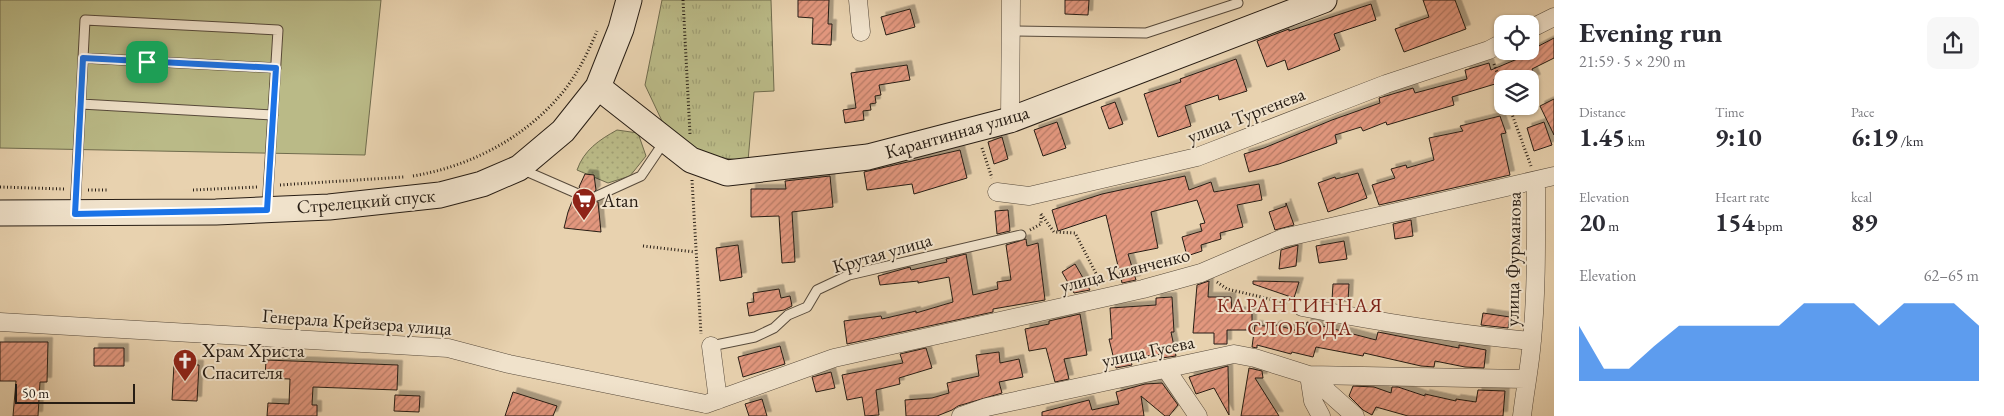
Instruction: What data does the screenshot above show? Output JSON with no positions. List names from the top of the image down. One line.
{"streets":{"main road":["Карантинная улица","Стрелецкий спуск"],"street":["улица Тургенева","улица Фурманова","улица Киянченко","Генерала Крейзера улица","улица Гусева"],"lane":["Крутая улица"]},"crossings":[["Карантинная улица","Стрелецкий спуск"],["улица Фурманова","улица Киянченко"],["улица Фурманова","улица Гусева"],["улица Киянченко","Генерала Крейзера улица"]],"districts":["КАРАНТИННАЯ СЛОБОДА"],"places":{"supermarket":["Atan"],"church":["Храм Христа Спасителя"]},"scale_bar":"50 m","page":{"heading":["Evening run","21:59 · 5 × 290 m"],"stats":[["Distance","1.45 km"],["Time","9:10"],["Pace","6:19 /km"],["Elevation","20 m"],["Heart rate","154 bpm"],["kcal","89"]],"chart":["Elevation","62–65 m"],"scale":"50 m"}}
